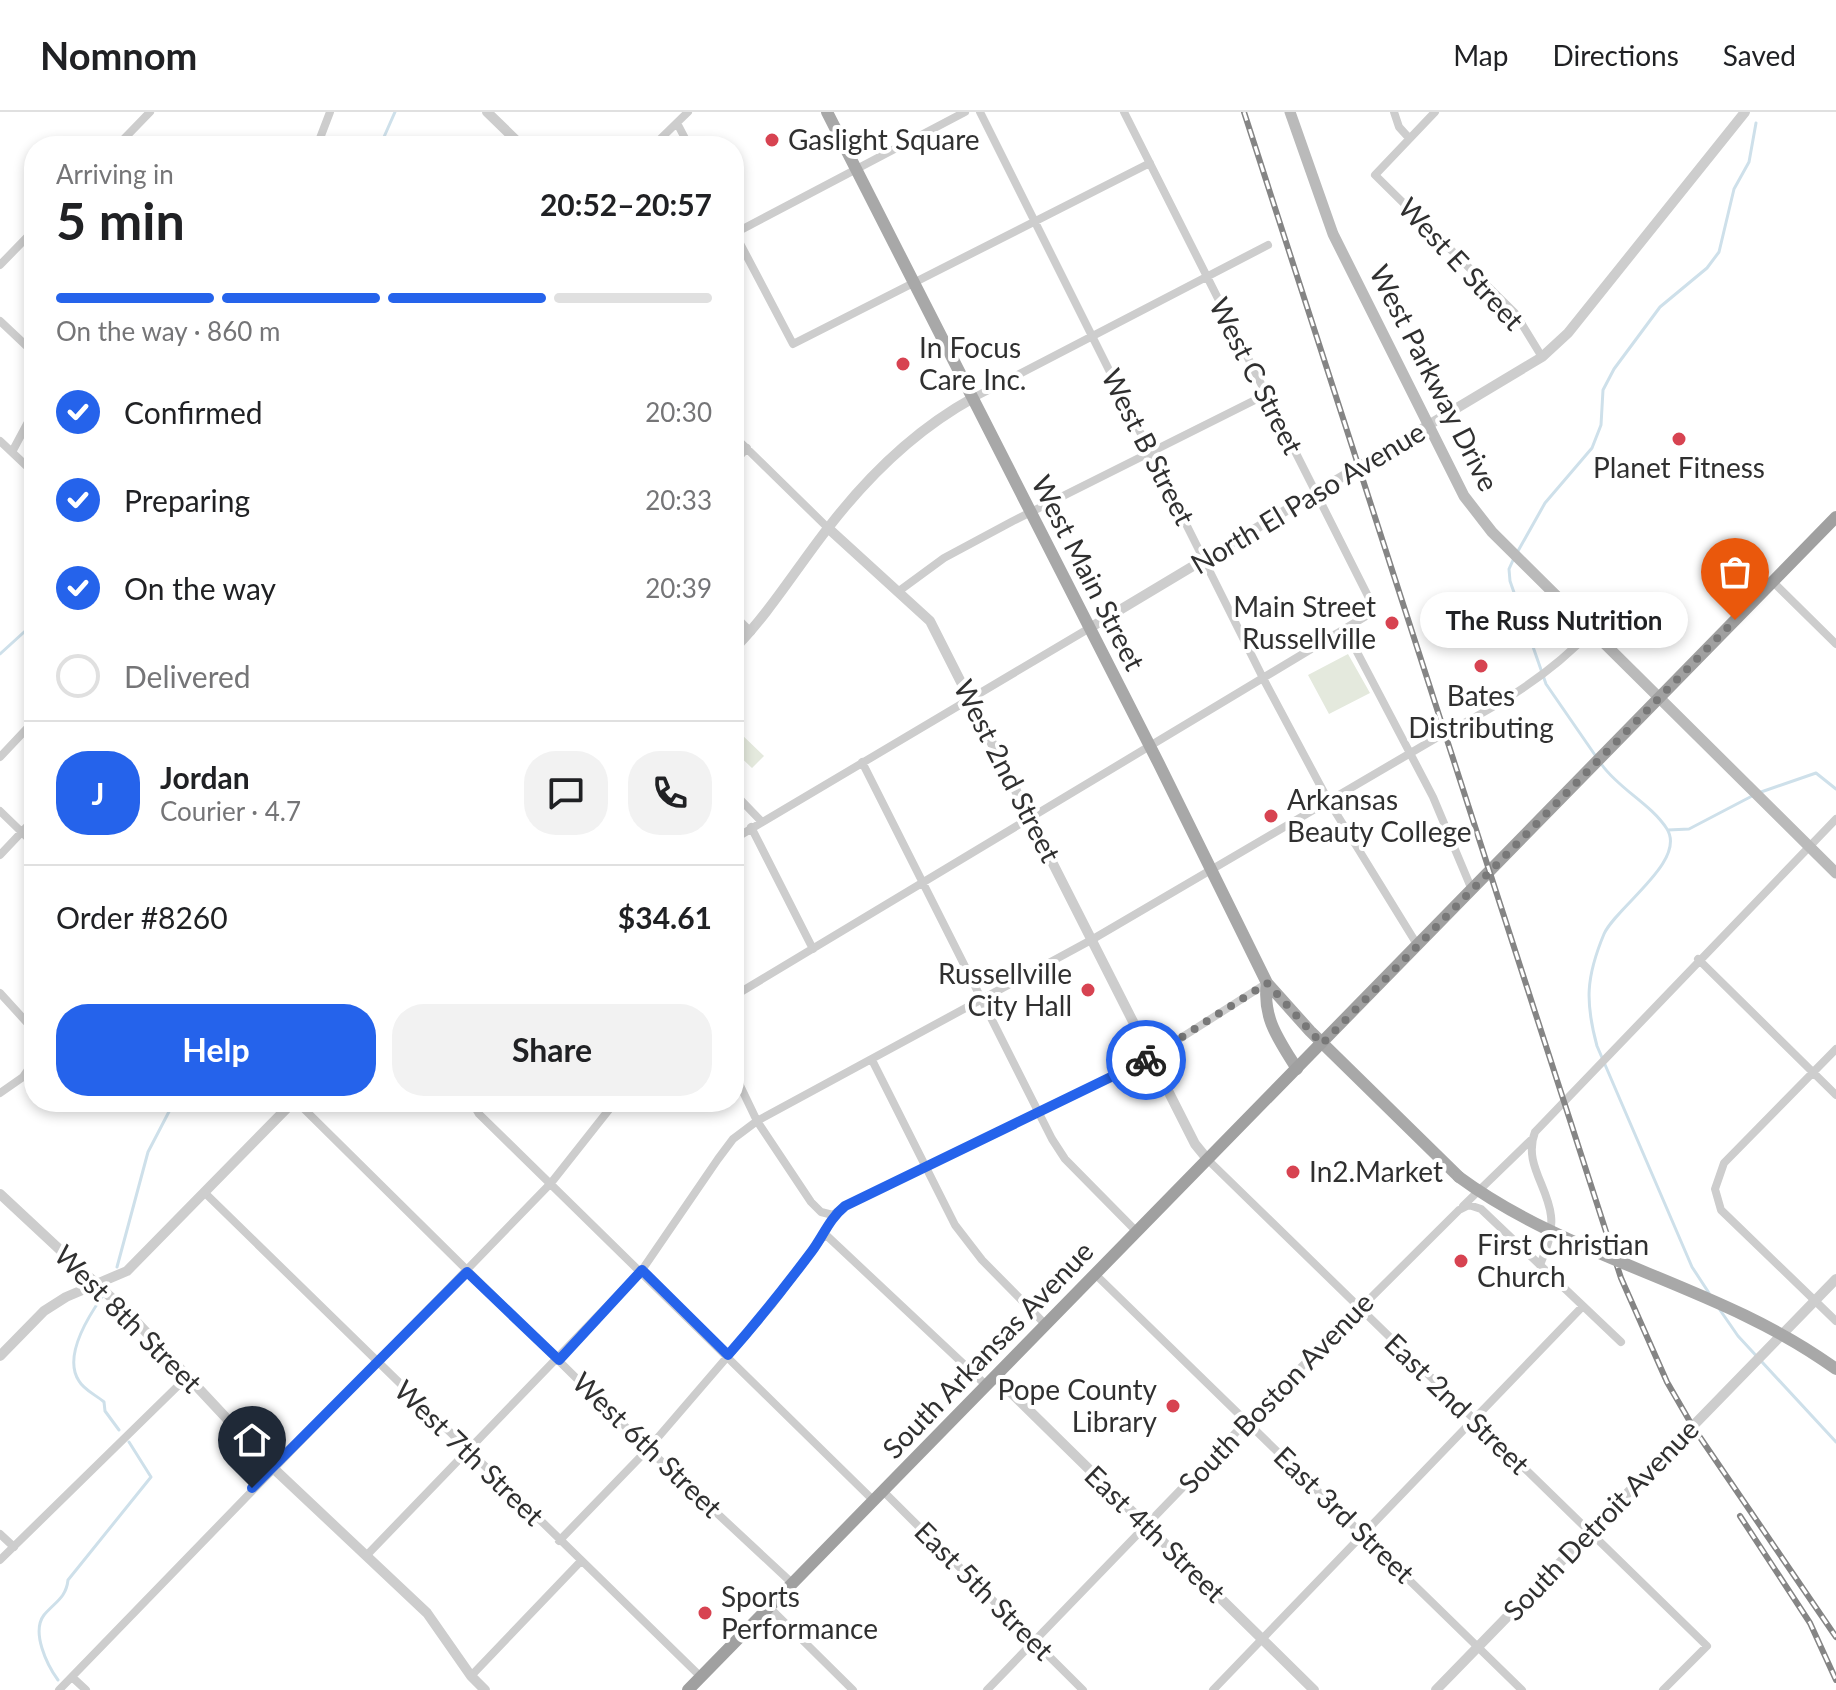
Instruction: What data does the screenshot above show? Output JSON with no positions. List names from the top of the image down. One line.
{"streets":{"highway":["South Arkansas Avenue"],"main road":["West Parkway Drive","West Main Street"],"street":["West E Street","West C Street","West B Street","North El Paso Avenue","West 2nd Street","West 8th Street","South Boston Avenue","East 2nd Street","West 6th Street","West 7th Street","East 3rd Street","South Detroit Avenue","East 4th Street","East 5th Street"]},"crossings":[["West E Street","North El Paso Avenue"],["West C Street","North El Paso Avenue"],["West Parkway Drive","North El Paso Avenue"],["West Parkway Drive","South Arkansas Avenue"],["West B Street","North El Paso Avenue"],["West B Street","South Arkansas Avenue"],["North El Paso Avenue","West Main Street"],["West Main Street","South Arkansas Avenue"],["West 2nd Street","South Arkansas Avenue"],["West 2nd Street","East 2nd Street"],["South Arkansas Avenue","East 2nd Street"],["South Arkansas Avenue","West 6th Street"],["South Arkansas Avenue","West 7th Street"],["South Arkansas Avenue","East 3rd Street"],["South Arkansas Avenue","East 4th Street"],["South Arkansas Avenue","East 5th Street"],["South Boston Avenue","East 2nd Street"],["South Boston Avenue","East 3rd Street"],["South Boston Avenue","East 4th Street"],["South Boston Avenue","East 5th Street"],["East 2nd Street","South Detroit Avenue"],["East 3rd Street","South Detroit Avenue"]],"places":["Gaslight Square","In Focus Care Inc.","Planet Fitness","The Russ Nutrition","Main Street Russellville","Bates Distributing","Arkansas Beauty College","Russellville City Hall","In2.Market","First Christian Church","Pope County Library","Sports Performance"],"page":{"header":"Nomnom","nav":["Map","Directions","Saved"],"heading":["5 min","Arriving in","20:52–20:57"],"panel":["Jordan","Courier · 4.7","Order #8260","$34.61"],"bar":"On the way · 860 m","list":[["Confirmed","20:30"],["Preparing","20:33"],["On the way","20:39"],"Delivered"],"bubble":"The Russ Nutrition","round":"J","buttons":["Help","Share"]}}
